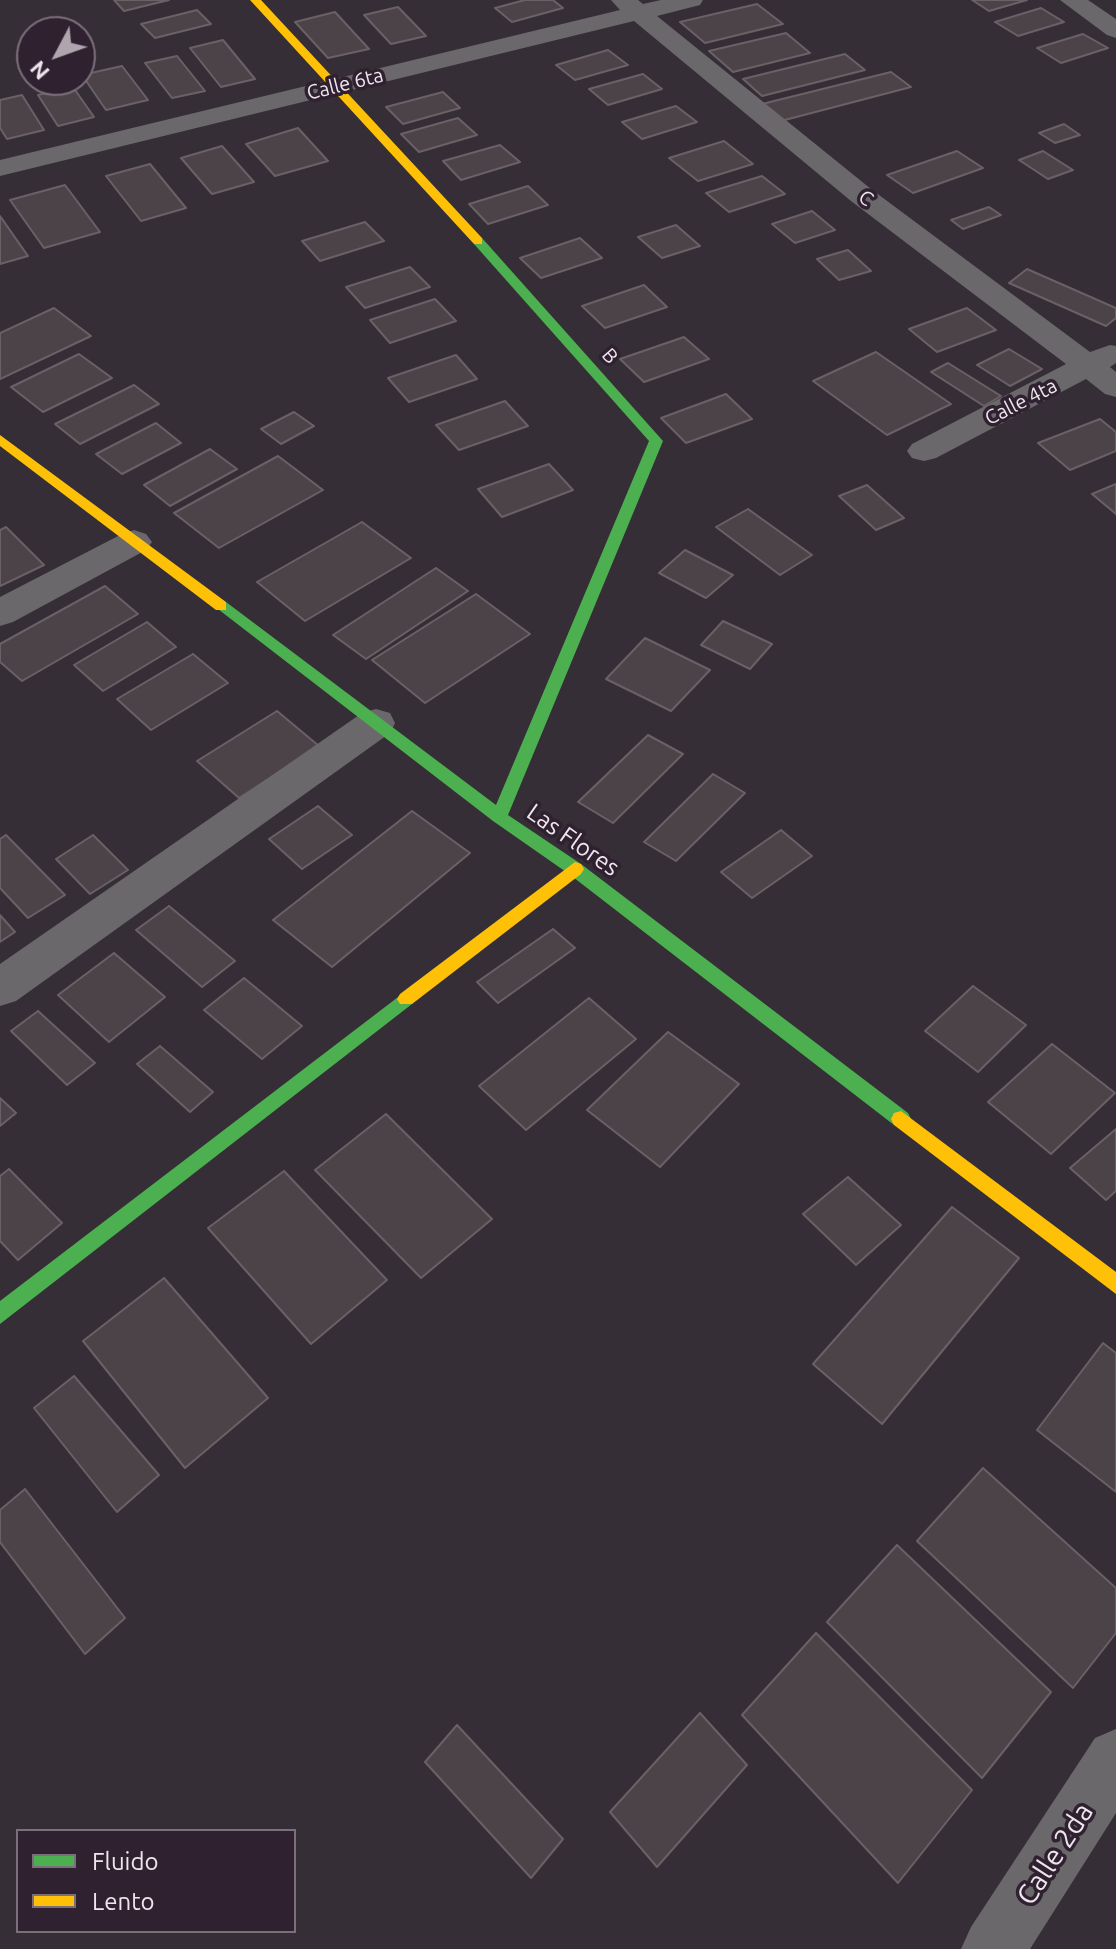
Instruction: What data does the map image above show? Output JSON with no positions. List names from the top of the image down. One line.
{"streets":{"street":["Calle 6ta","C","B","Calle 4ta","Las Flores","Calle 2da"]},"crossings":[["Calle 6ta","C"],["Calle 6ta","B"],["C","Calle 4ta"],["B","Las Flores"]],"legend":["Fluido","Lento"],"north":"bottom left"}
